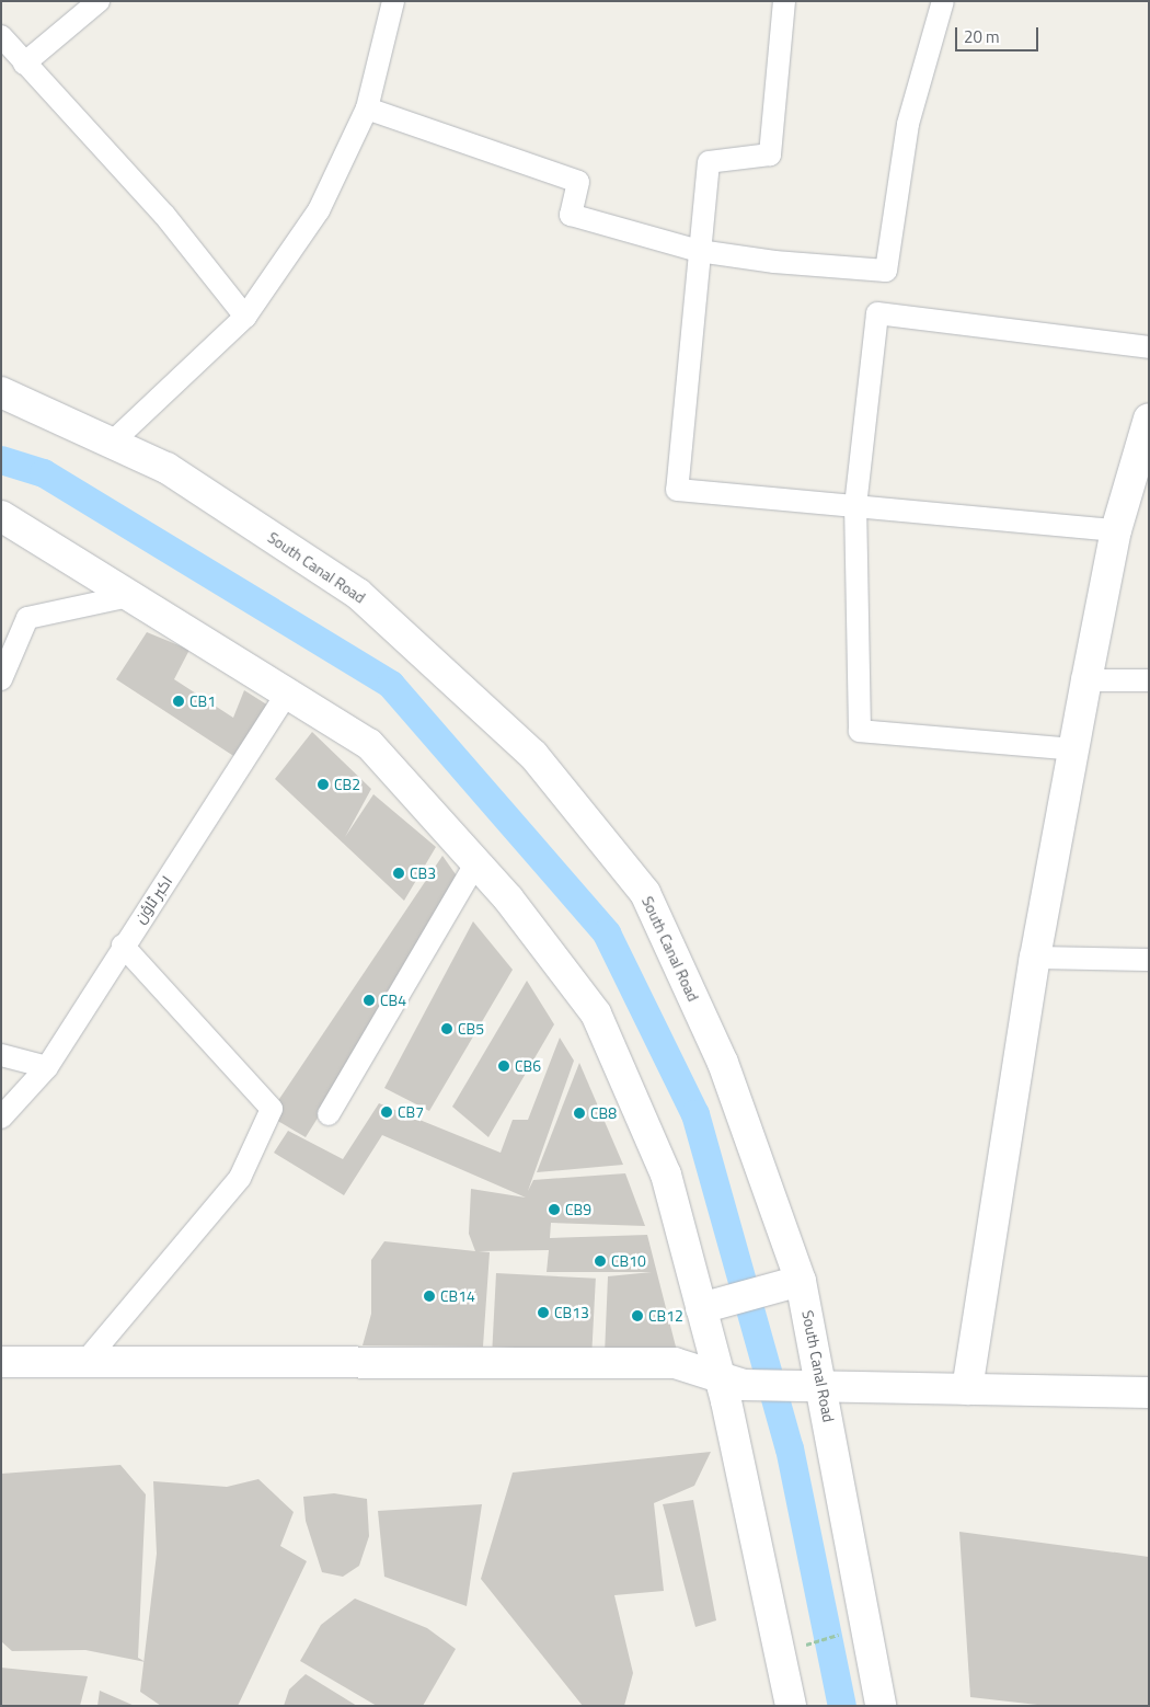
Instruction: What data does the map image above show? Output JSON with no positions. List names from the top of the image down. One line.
{"streets":{"main road":["South Canal Road"],"street":["اکبر ٹاؤن"]},"places":["CB1","CB2","CB3","CB4","CB5","CB6","CB7","CB8","CB9","CB10","CB14","CB13","CB12"],"scale_bar":"20 m"}
